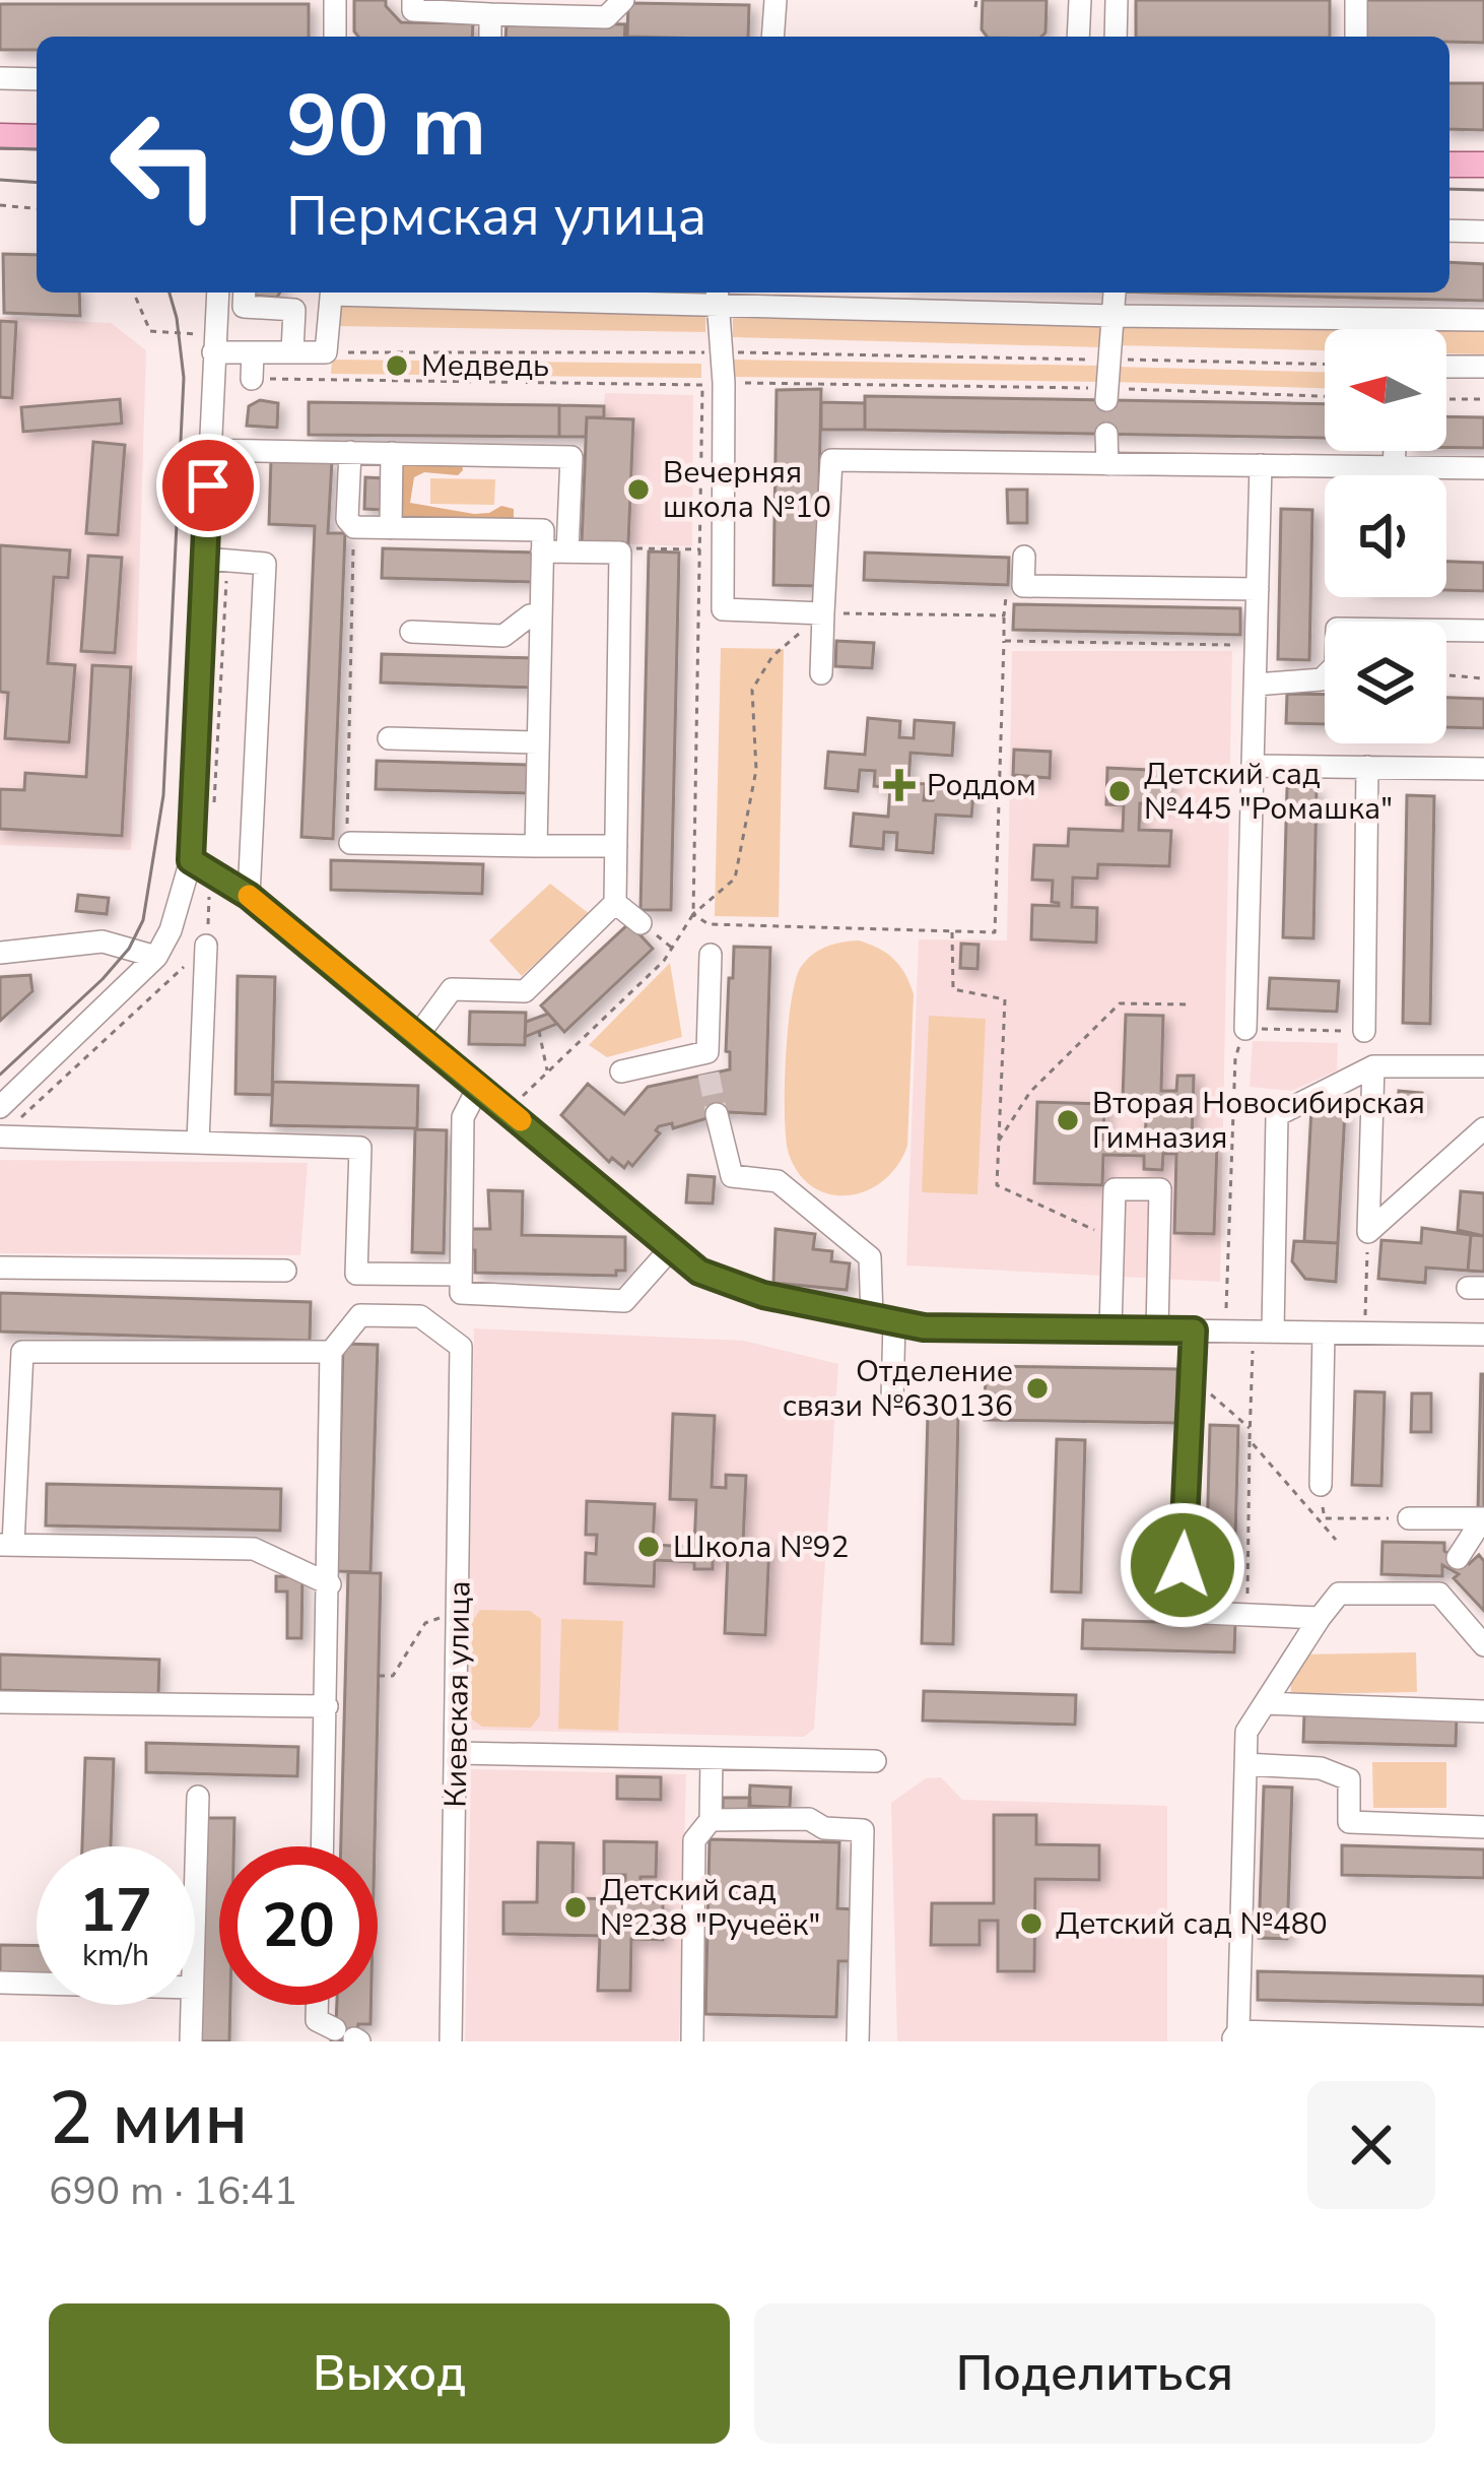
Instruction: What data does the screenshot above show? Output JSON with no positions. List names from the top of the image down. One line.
{"streets":{"street":["Киевская улица"]},"places":{"other":["Медведь","Вечерняя школа №10","Детский сад №445 \"Ромашка\"","Вторая Новосибирская Гимназия","Отделение связи №630136","Школа №92","Детский сад №238 \"Ручеёк\"","Детский сад №480"],"health":["Роддом"]},"north":"left","page":{"turn":["90 m","Пермская улица"],"speed":"17 km/h","limit":"20","heading":["2 мин","690 m · 16:41"],"buttons":["Выход","Поделиться"]}}
